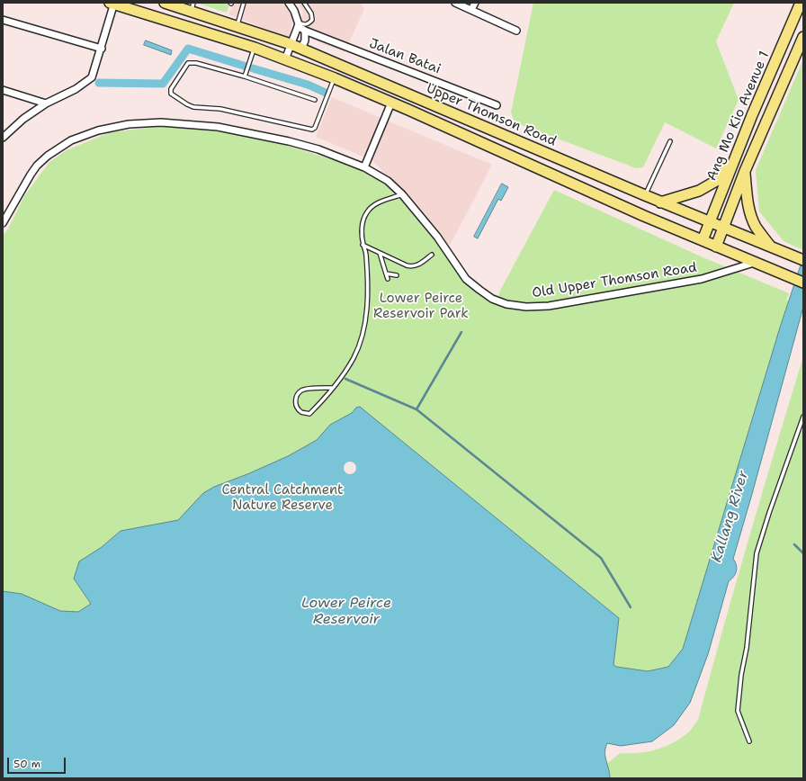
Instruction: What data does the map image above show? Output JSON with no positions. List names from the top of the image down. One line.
{"streets":{"main road":["Upper Thomson Road","Ang Mo Kio Avenue 1"],"street":["Jalan Batai","Old Upper Thomson Road"]},"crossings":[["Upper Thomson Road","Ang Mo Kio Avenue 1"],["Upper Thomson Road","Old Upper Thomson Road"]],"water":["Kallang River","Lower Peirce Reservoir"],"parks":["Lower Peirce Reservoir Park","Central Catchment Nature Reserve"],"scale_bar":"50 m"}
